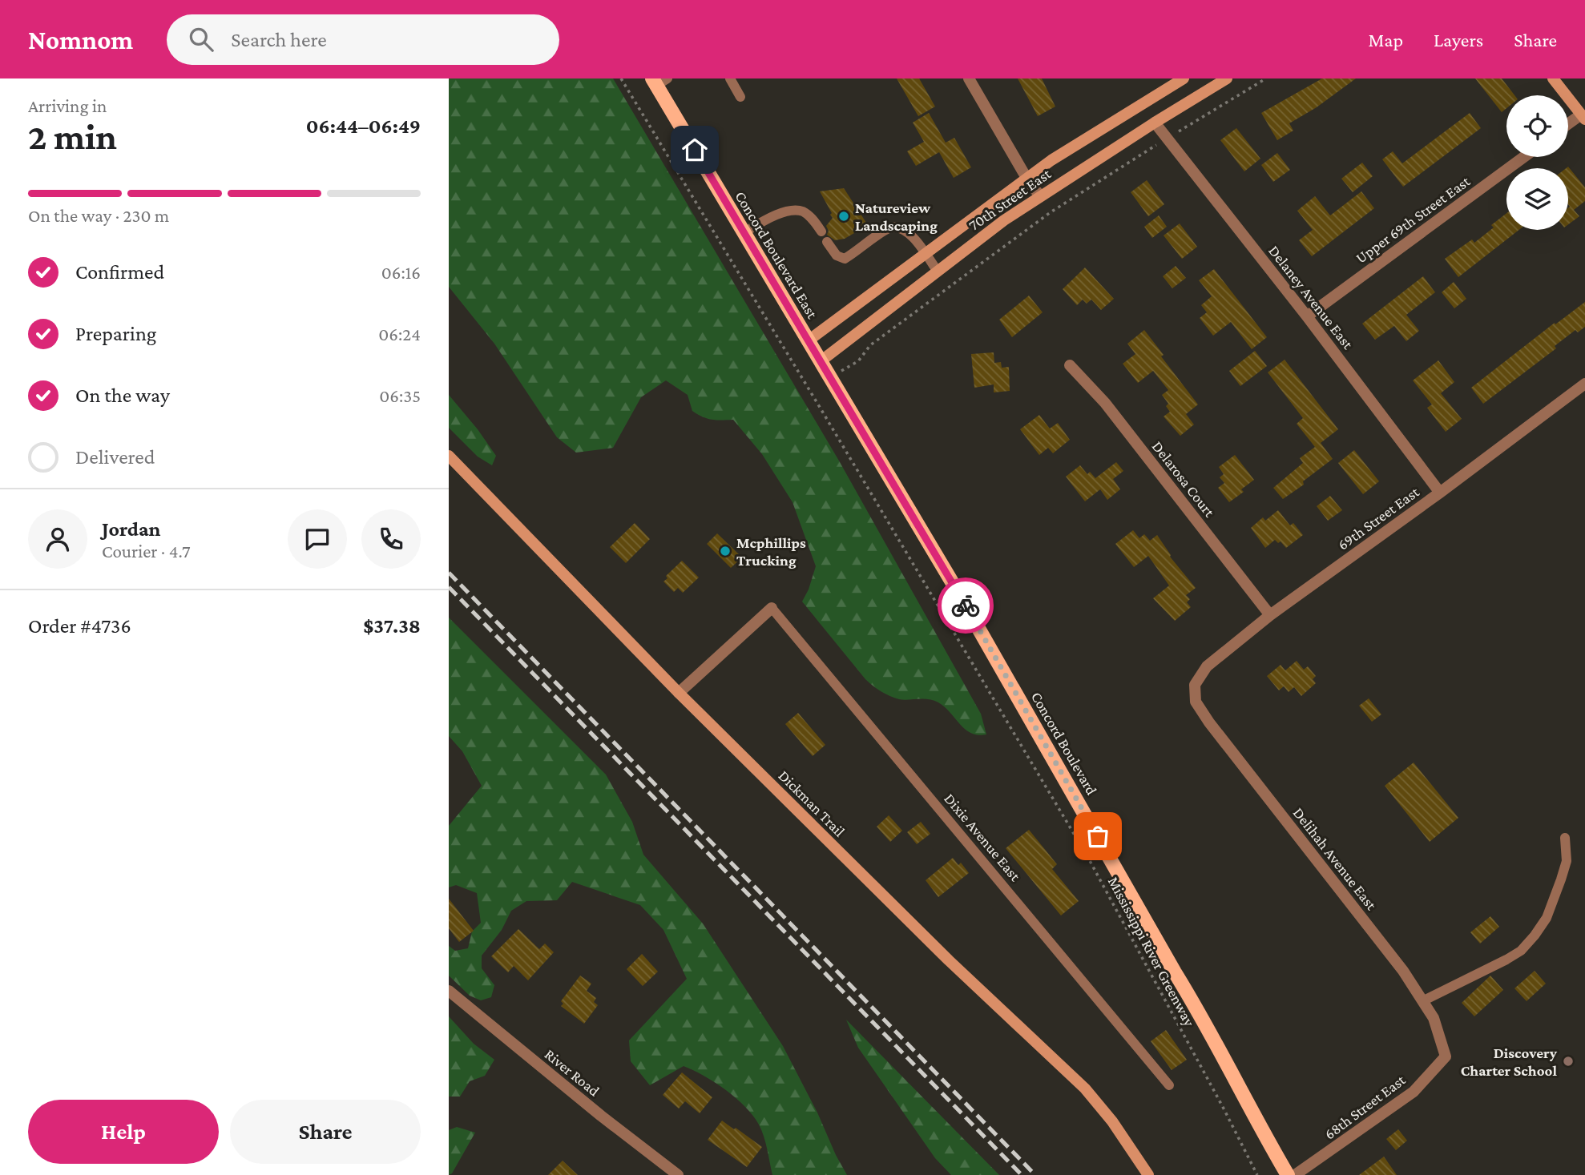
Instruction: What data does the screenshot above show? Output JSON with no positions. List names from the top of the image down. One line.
{"streets":{"main road":["Concord Boulevard East","Concord Boulevard"],"street":["70th Street East","Upper 69th Street East","Delaney Avenue East","Delarosa Court","69th Street East","Dickman Trail","Delihah Avenue East","River Road","68th Street East"],"lane":["Dixie Avenue East"],"path":["Mississippi River Greenway"]},"crossings":[["70th Street East","Concord Boulevard East"],["70th Street East","Delaney Avenue East"],["70th Street East","Concord Boulevard"],["Upper 69th Street East","Delaney Avenue East"],["Concord Boulevard East","Concord Boulevard"],["Delaney Avenue East","69th Street East"],["Delarosa Court","69th Street East"],["69th Street East","Delihah Avenue East"],["Delihah Avenue East","68th Street East"]],"places":["Natureview Landscaping","Mcphillips Trucking","Discovery Charter School"],"page":{"header":"Nomnom","search":"Search here","nav":["Map","Layers","Share"],"heading":["2 min","Arriving in","06:44–06:49"],"panel":["Jordan","Courier · 4.7","Order #4736","$37.38"],"bar":"On the way · 230 m","list":[["Confirmed","06:16"],["Preparing","06:24"],["On the way","06:35"],"Delivered"],"buttons":["Help","Share"]}}
